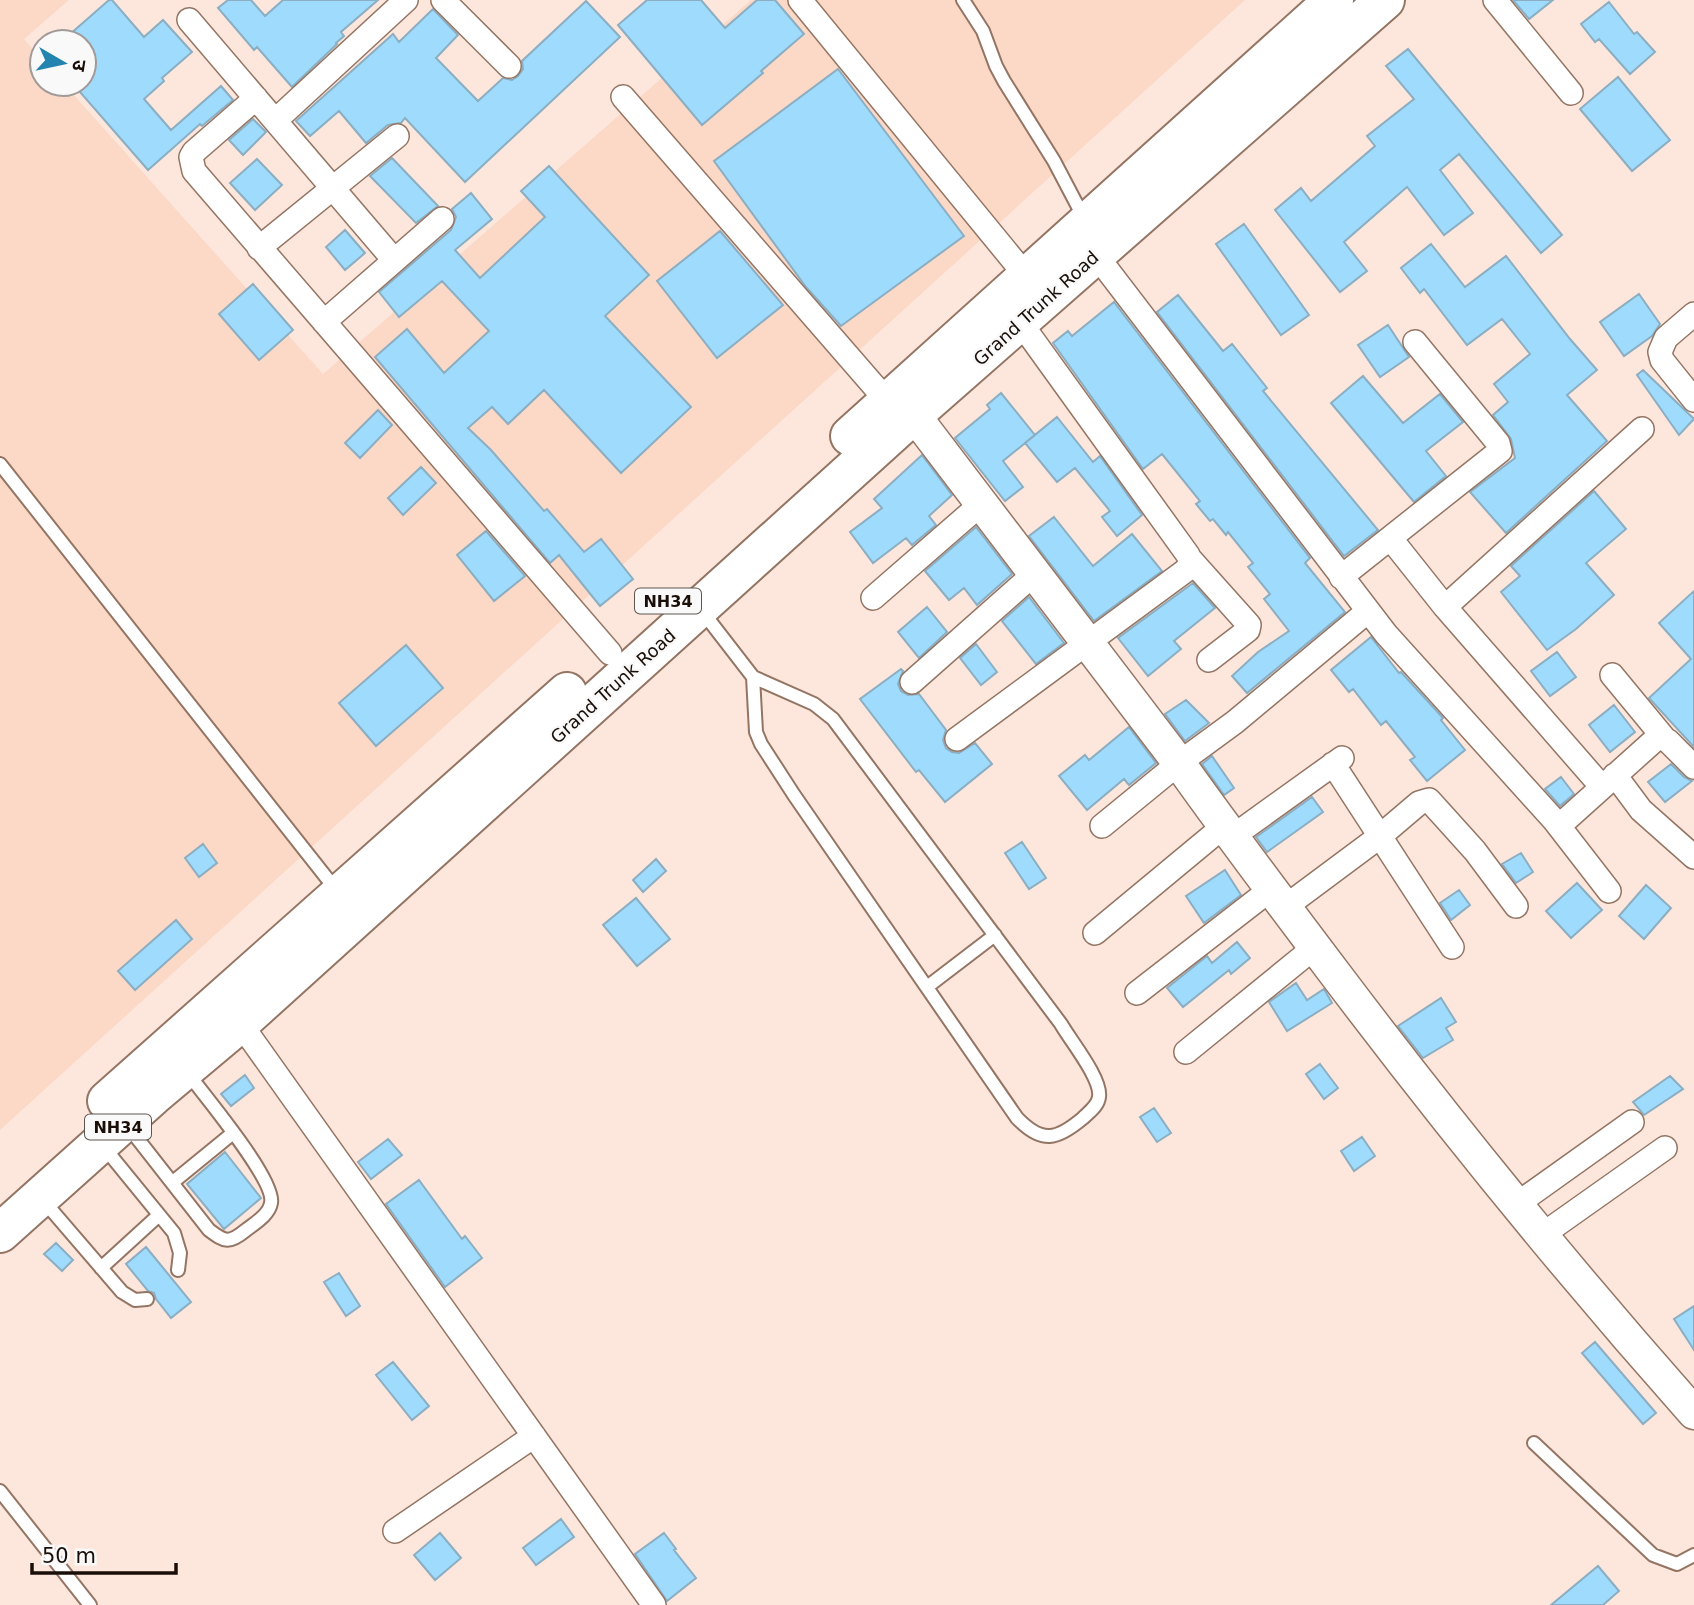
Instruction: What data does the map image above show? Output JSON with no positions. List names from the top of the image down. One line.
{"streets":{"highway":["Grand Trunk Road","NH34"]},"scale_bar":"50 m","north":"right"}
